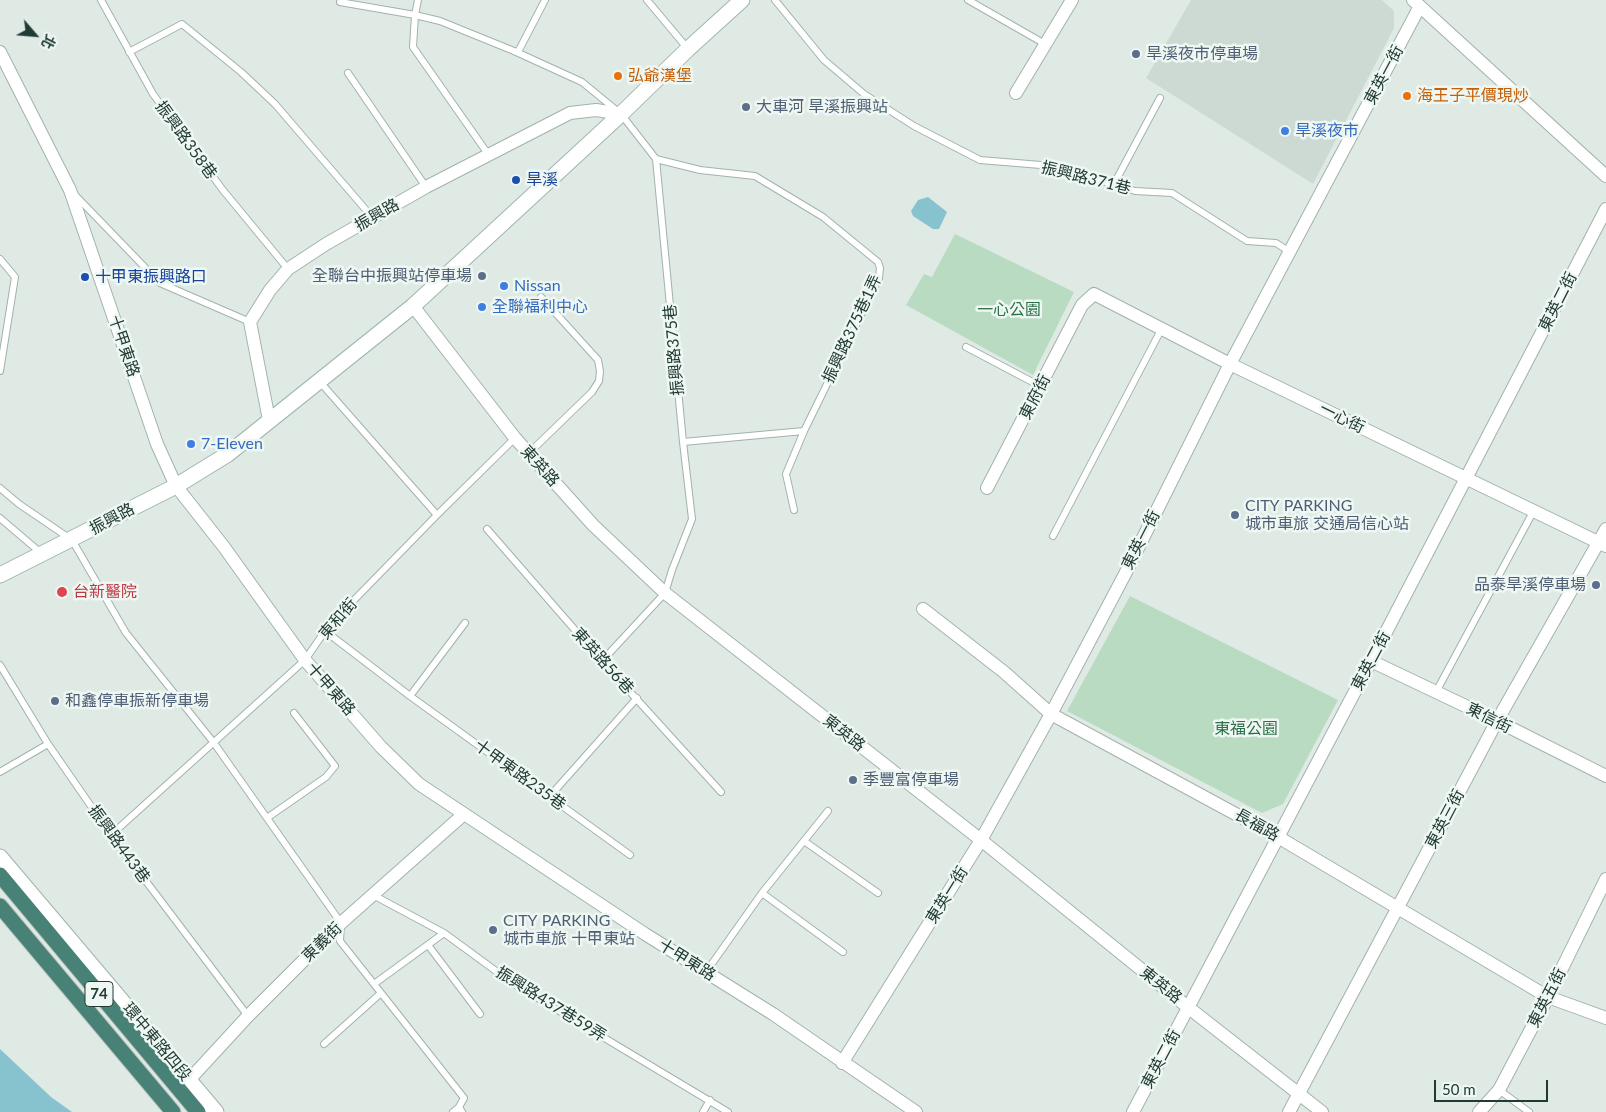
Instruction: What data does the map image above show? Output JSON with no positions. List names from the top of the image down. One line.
{"streets":{"highway":["74"],"main road":["振興路","環中東路四段"],"street":["東英一街","東英二街","十甲東路","東府街","一心街","東英路","東信街","東英三街","長福路","東義街","東英五街"],"lane":["振興路358巷","振興路371巷","振興路375巷1弄","振興路375巷","東和街","東英路56巷","十甲東路235巷","振興路443巷","振興路437巷59弄"]},"crossings":[["東英一街","振興路371巷"],["東英一街","十甲東路"],["東英一街","一心街"],["東英一街","東英路"],["東英一街","長福路"],["振興路358巷","振興路"],["振興路","十甲東路"],["振興路","東英路"],["東英二街","一心街"],["東英二街","東英路"],["東英二街","東信街"],["東英二街","長福路"],["振興路375巷1弄","振興路375巷"],["十甲東路","東和街"],["十甲東路","東義街"],["振興路375巷","東英路"],["東府街","一心街"],["一心街","東英三街"],["東英路","東和街"],["東英路","東英三街"],["東和街","十甲東路235巷"],["東和街","振興路443巷"],["東信街","東英三街"],["東英三街","長福路"],["長福路","東英五街"],["振興路443巷","東義街"],["東義街","振興路437巷59弄"],["東義街","環中東路四段"]],"parks":["一心公園","東福公園"],"places":["旱溪夜市停車場","弘爺漢堡","海王子平價現炒","大車河 旱溪振興站","旱溪夜市","旱溪","全聯台中振興站停車場","十甲東振興路口","Nissan","全聯福利中心","7-Eleven","CITY PARKING 城市車旅 交通局信心站","品泰旱溪停車場","台新醫院","和鑫停車振新停車場","季豐富停車場","CITY PARKING 城市車旅 十甲東站"],"scale_bar":"50 m","north":"bottom right"}
